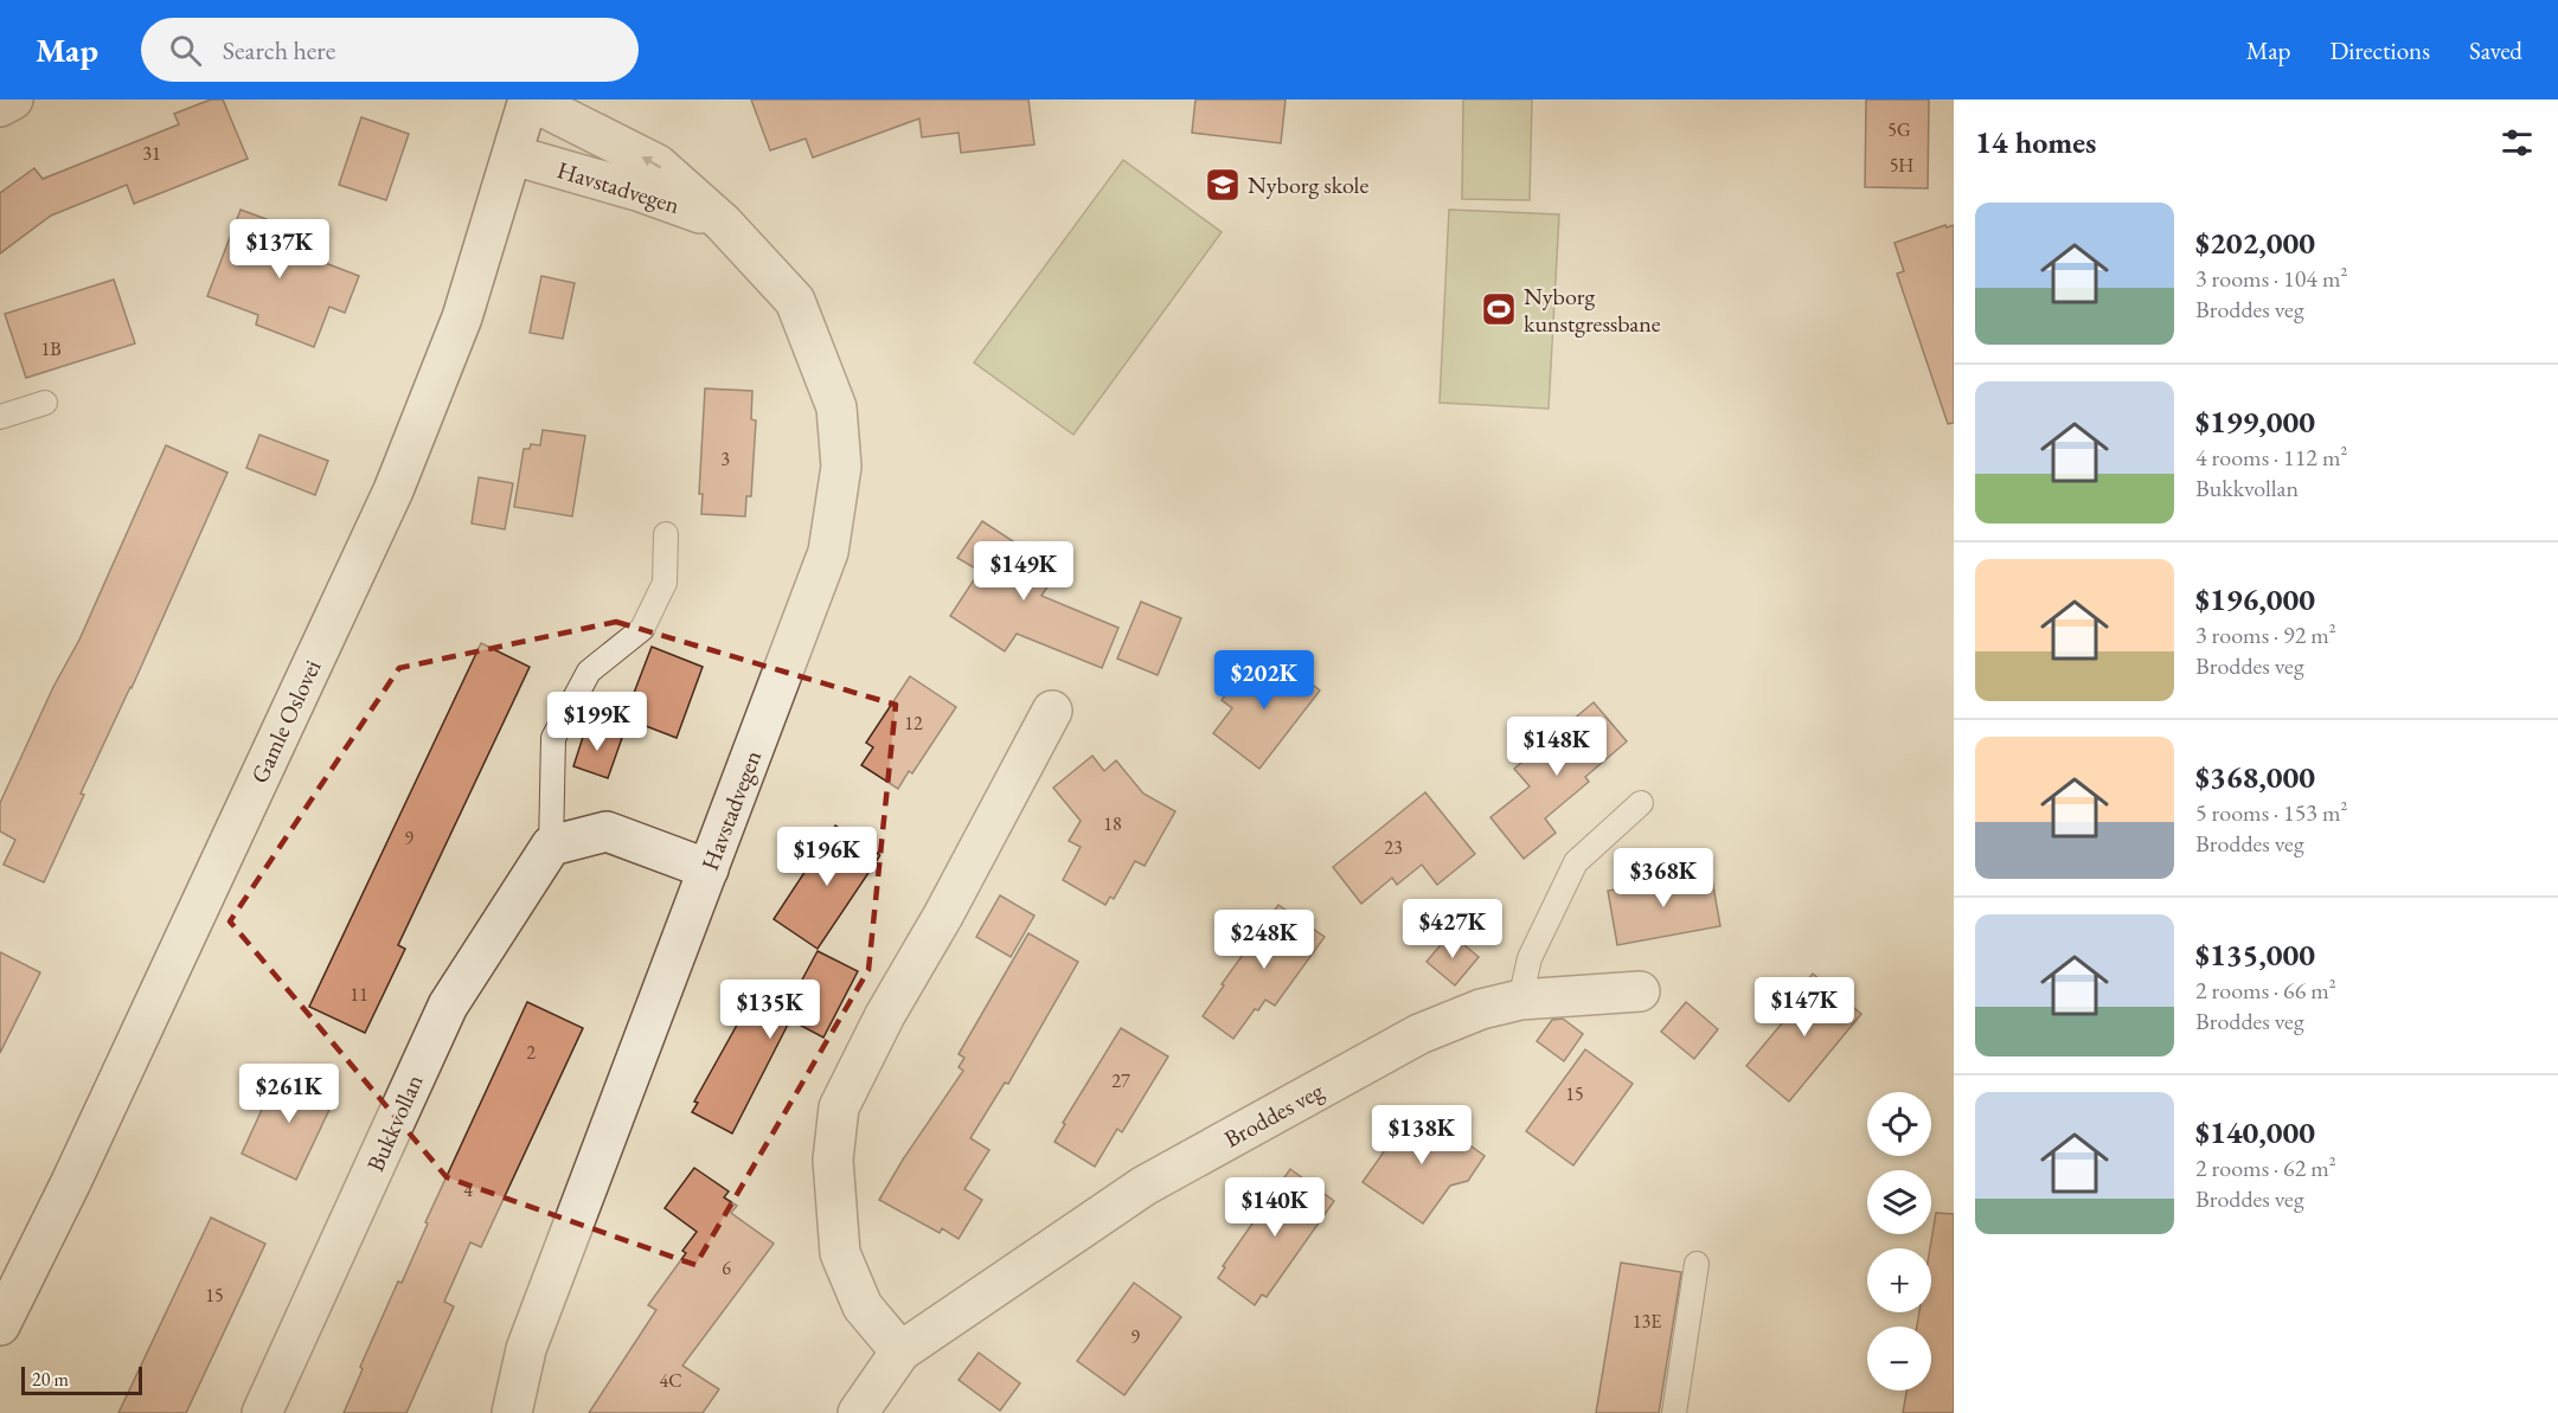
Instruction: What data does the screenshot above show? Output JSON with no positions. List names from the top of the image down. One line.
{"streets":{"street":["Havstadvegen","Gamle Oslovei","Broddes veg","Bukkvollan"]},"crossings":[["Havstadvegen","Gamle Oslovei"]],"places":{"school or university":["Nyborg skole"],"sports":["Nyborg kunstgressbane"]},"house_numbers":["5G","31","5H","1B","3","12","18","9","23","11","2","27","15","4","6","15","13E","9","4C"],"scale_bar":"20 m","page":{"header":"Map","search":"Search here","nav":["Map","Directions","Saved"],"heading":"14 homes","list":[{"name":"$202,000","note":"3 rooms · 104 m² · Broddes veg"},{"name":"$199,000","note":"4 rooms · 112 m² · Bukkvollan"},{"name":"$196,000","note":"3 rooms · 92 m² · Broddes veg"},{"name":"$368,000","note":"5 rooms · 153 m² · Broddes veg"},{"name":"$135,000","note":"2 rooms · 66 m² · Broddes veg"},{"name":"$140,000","note":"2 rooms · 62 m² · Broddes veg"}],"price":["$137K","$149K","$202K","$199K","$148K","$196K","$368K","$427K","$248K","$147K","$135K","$261K","$138K","$140K"],"map_buttons":["+","−"],"scale":"20 m"}}
